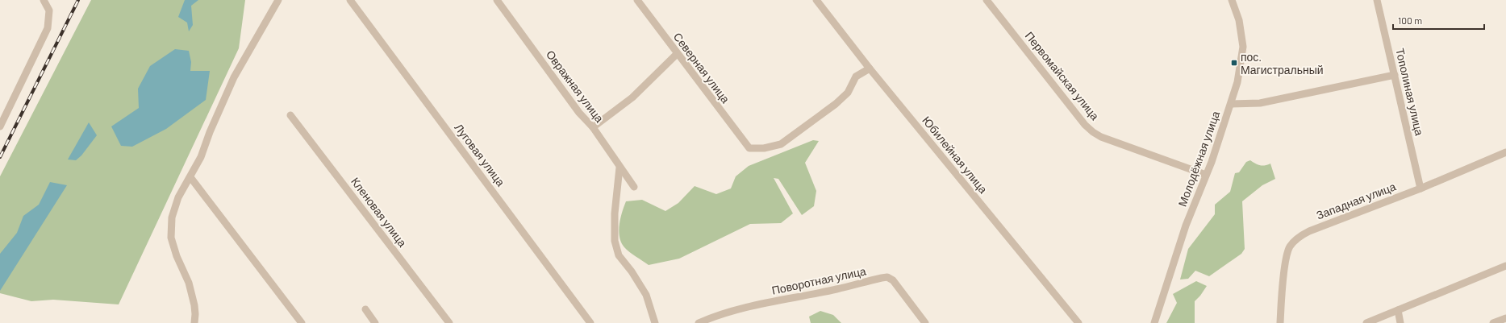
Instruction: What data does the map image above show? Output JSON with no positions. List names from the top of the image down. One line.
{"streets":{"street":["Северная улица","Первомайская улица","Овражная улица","Тополиная улица","Луговая улица","Юбилейная улица","Молодёжная улица","Западная улица","Кленовая улица","Поворотная улица"]},"crossings":[["Северная улица","Юбилейная улица"],["Первомайская улица","Молодёжная улица"],["Тополиная улица","Западная улица"]],"places":{"transit":["пос. Магистральный"]},"scale_bar":"100 m"}
